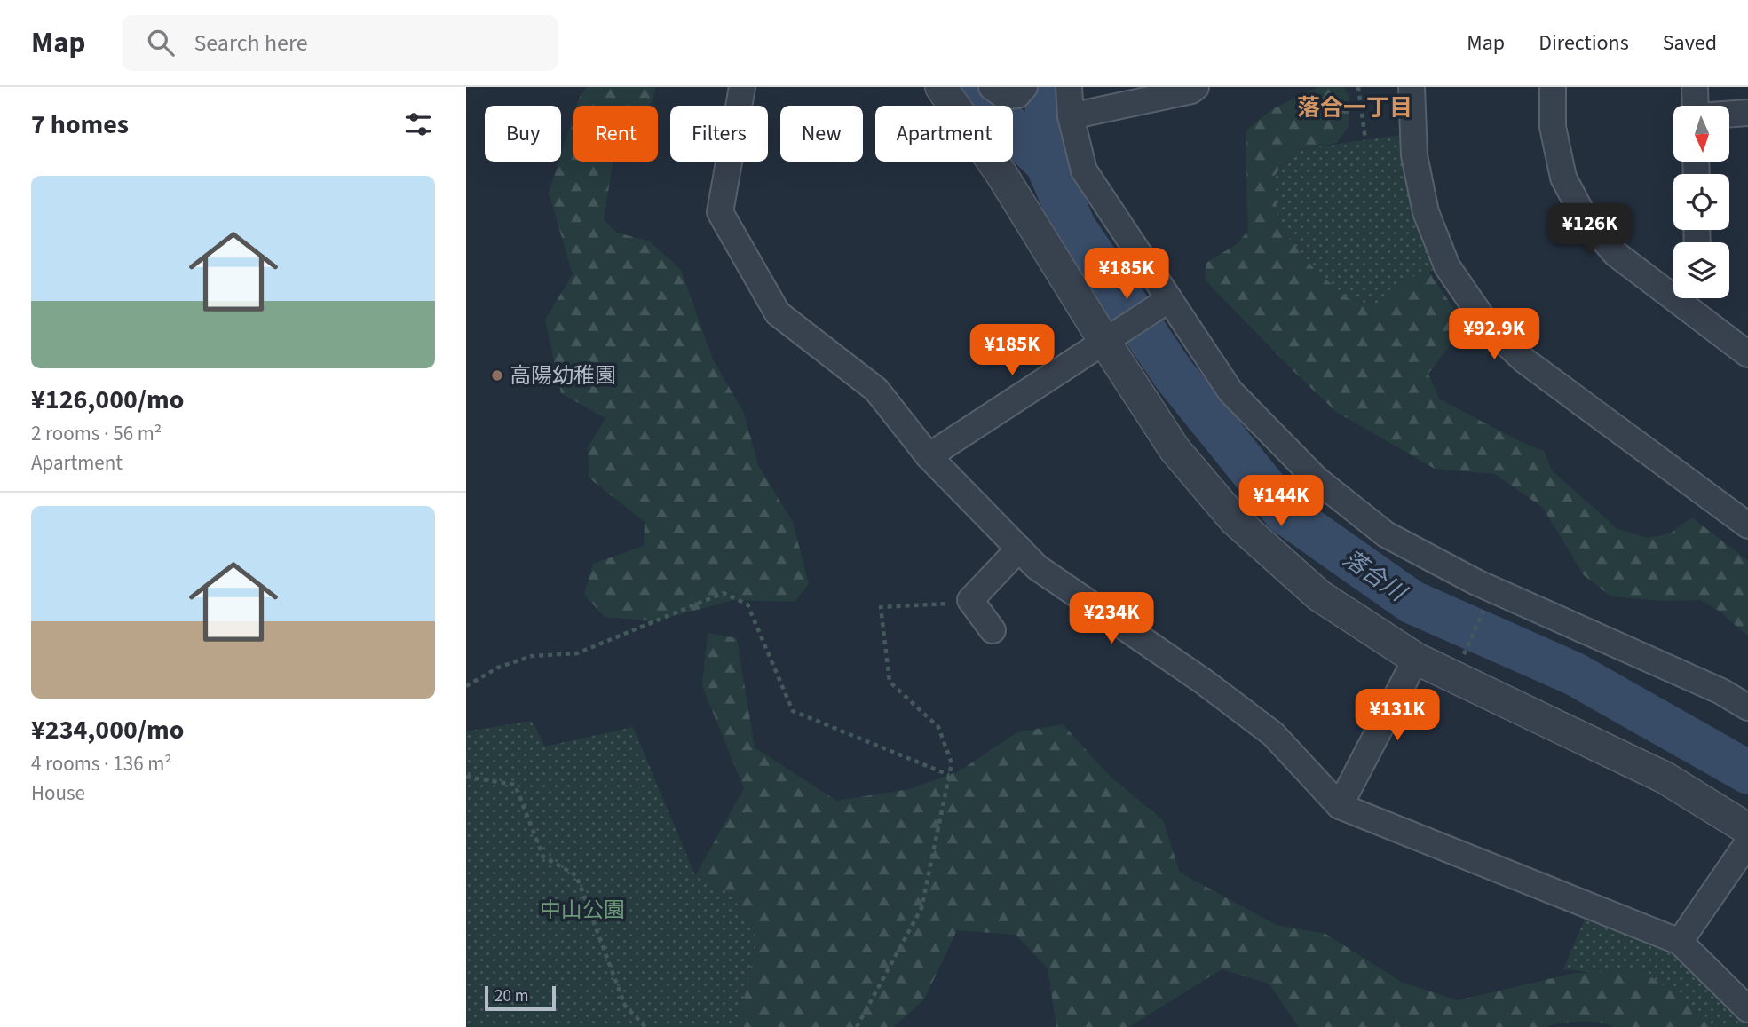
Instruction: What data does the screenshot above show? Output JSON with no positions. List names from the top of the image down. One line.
{"districts":["落合一丁目"],"water":["落合川"],"parks":["中山公園"],"places":["高陽幼稚園"],"scale_bar":"20 m","north":"bottom","page":{"header":"Map","search":"Search here","nav":["Map","Directions","Saved"],"heading":"7 homes","chip":["Buy","Rent","Filters","New","Apartment"],"list":[{"name":"¥126,000/mo","note":"2 rooms · 56 m² · Apartment"},{"name":"¥234,000/mo","note":"4 rooms · 136 m² · House"}],"price":["¥126K","¥185K","¥92.9K","¥185K","¥144K","¥234K","¥131K"],"scale":"20 m"}}
